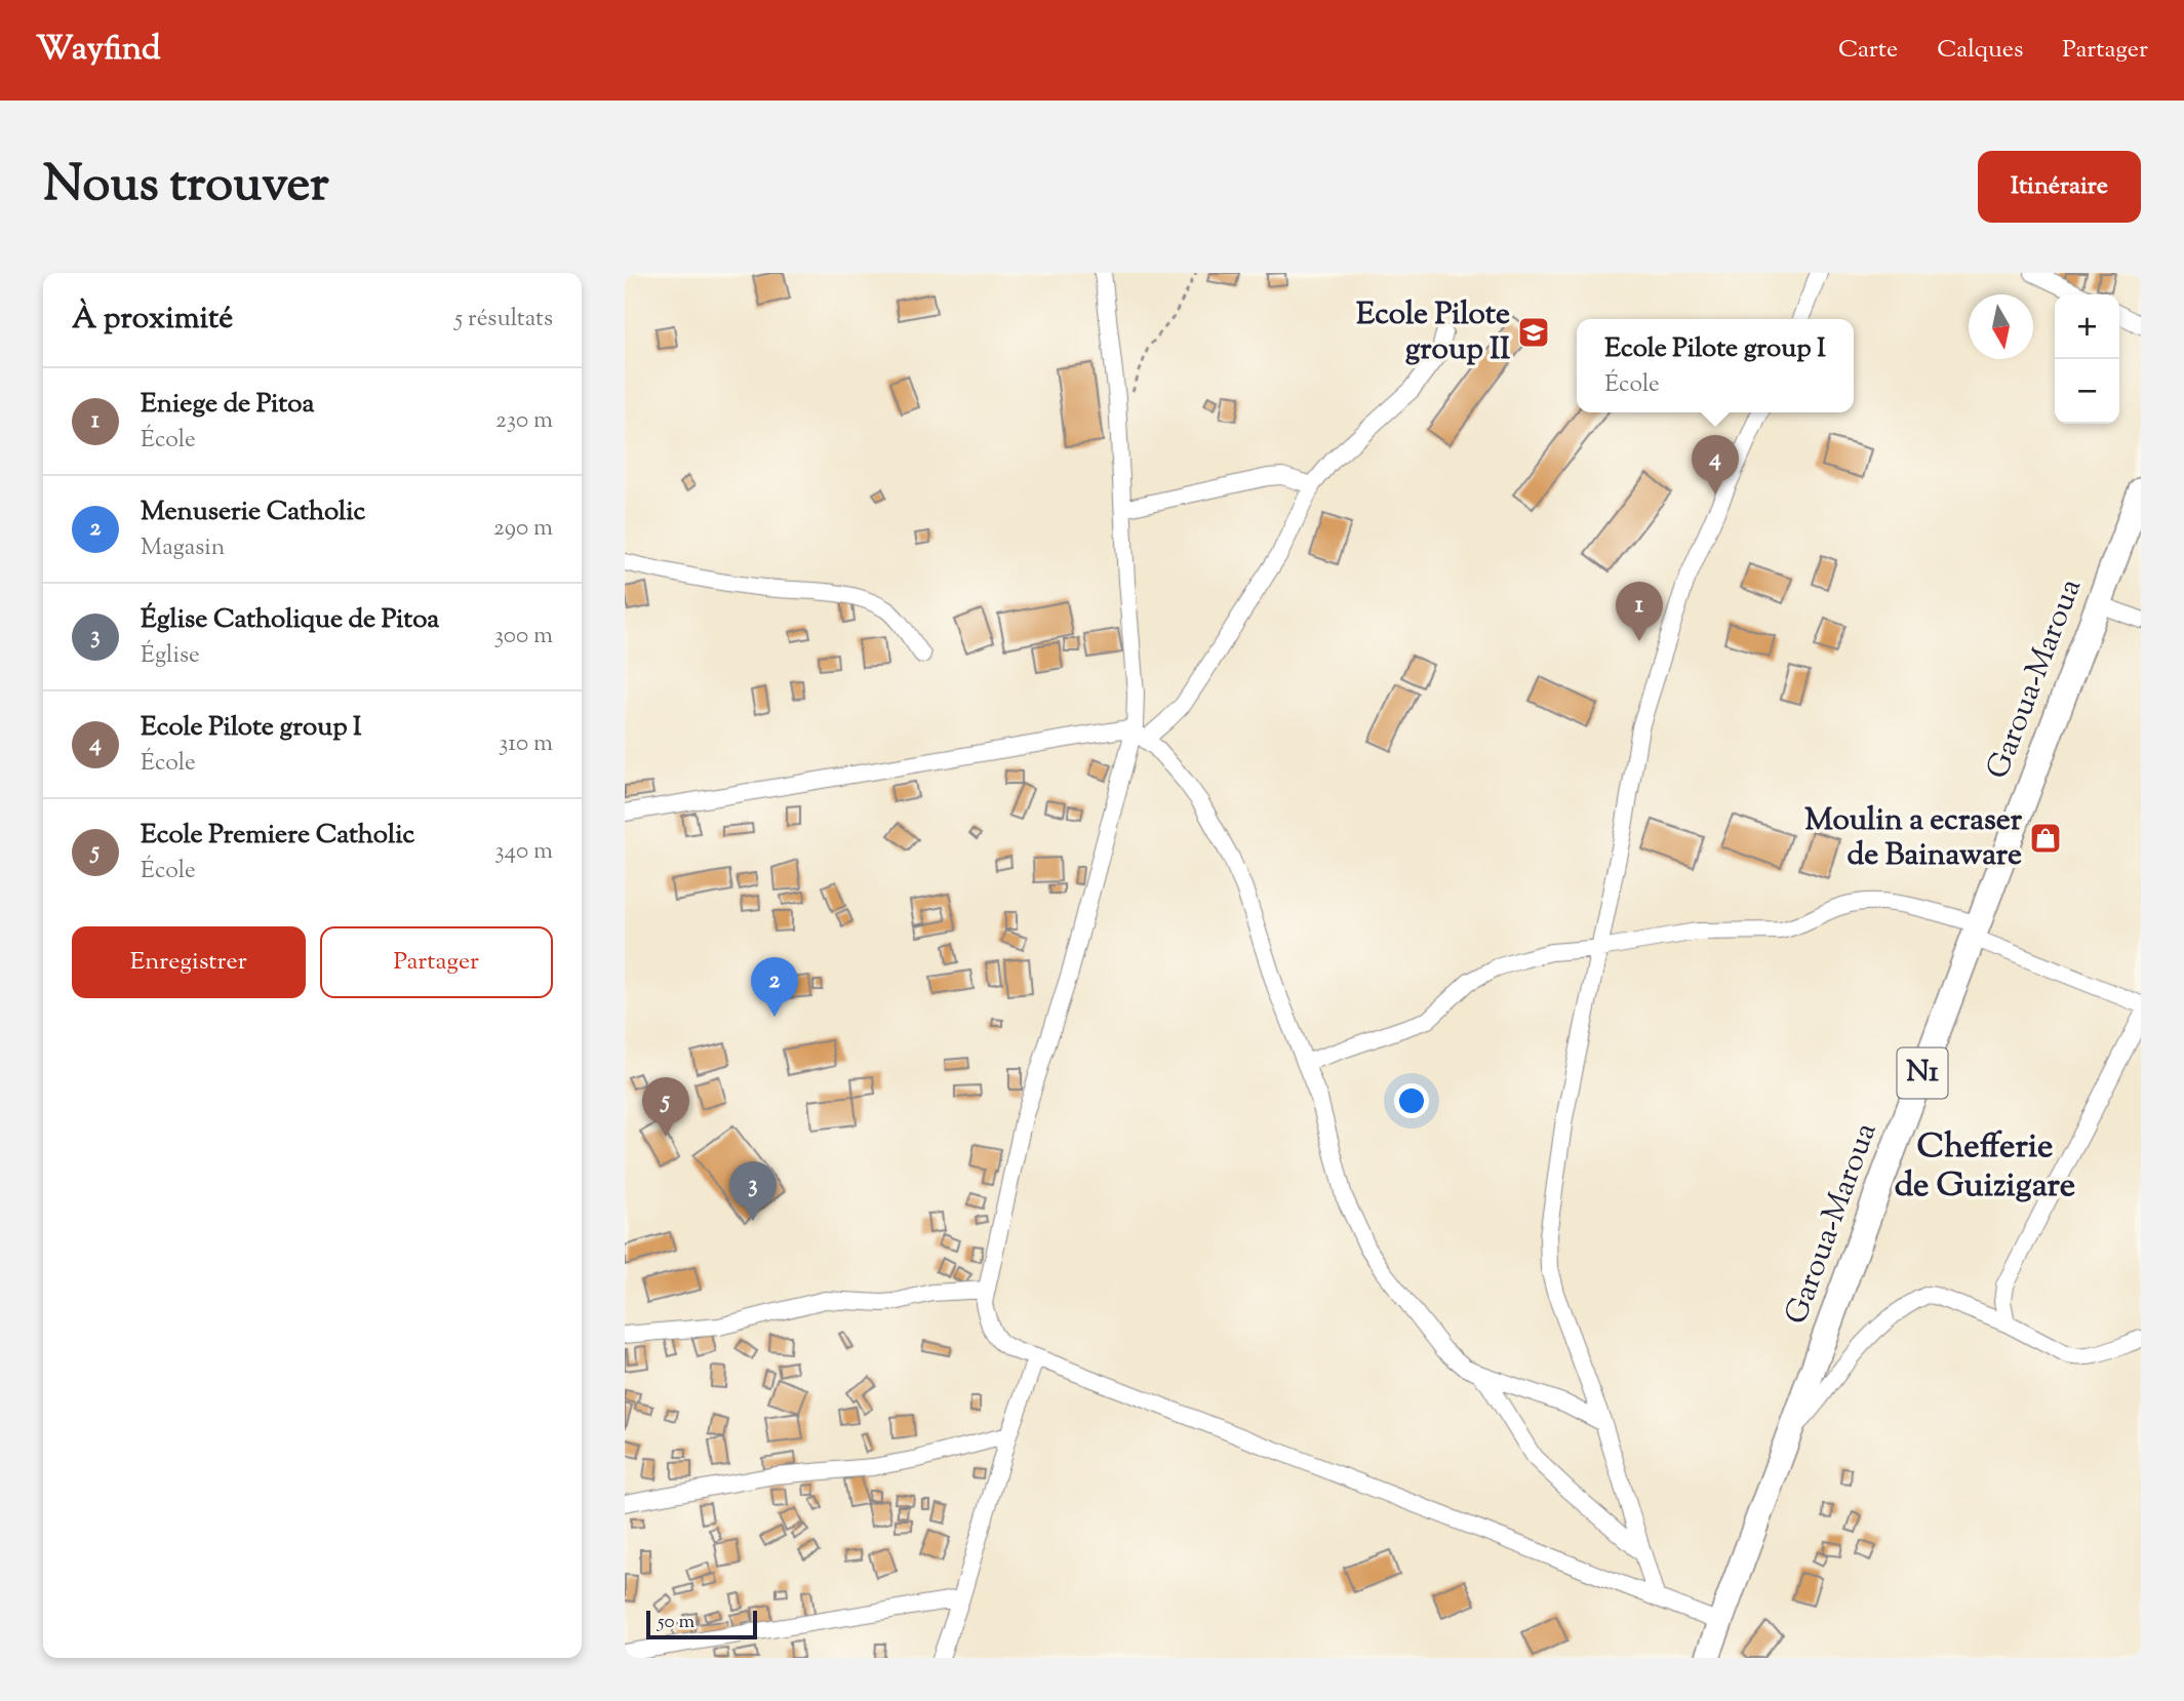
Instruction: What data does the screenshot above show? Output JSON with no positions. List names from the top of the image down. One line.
{"streets":{"highway":["Garoua-Maroua","N1"]},"districts":["Chefferie de Guizigare"],"places":{"school or university":["Ecole Pilote group II"],"shop":["Moulin a ecraser de Bainaware"]},"scale_bar":"50 m","north":"bottom","page":{"header":"Wayfind","nav":["Carte","Calques","Partager"],"title":"Nous trouver","buttons":["Itinéraire",["Enregistrer","Partager"]],"heading":["À proximité","5 résultats"],"map_buttons":["+","−"],"popup":["Ecole Pilote group I","École"],"list":[{"mark":"1","name":"Eniege de Pitoa","note":"École","value":"230 m"},{"mark":"2","name":"Menuserie Catholic","note":"Magasin","value":"290 m"},{"mark":"3","name":"Église Catholique de Pitoa","note":"Église","value":"300 m"},{"mark":"4","name":"Ecole Pilote group I","note":"École","value":"310 m"},{"mark":"5","name":"Ecole Premiere Catholic","note":"École","value":"340 m"}],"pins":["4","1","2","5","3"],"scale":"50 m"}}
